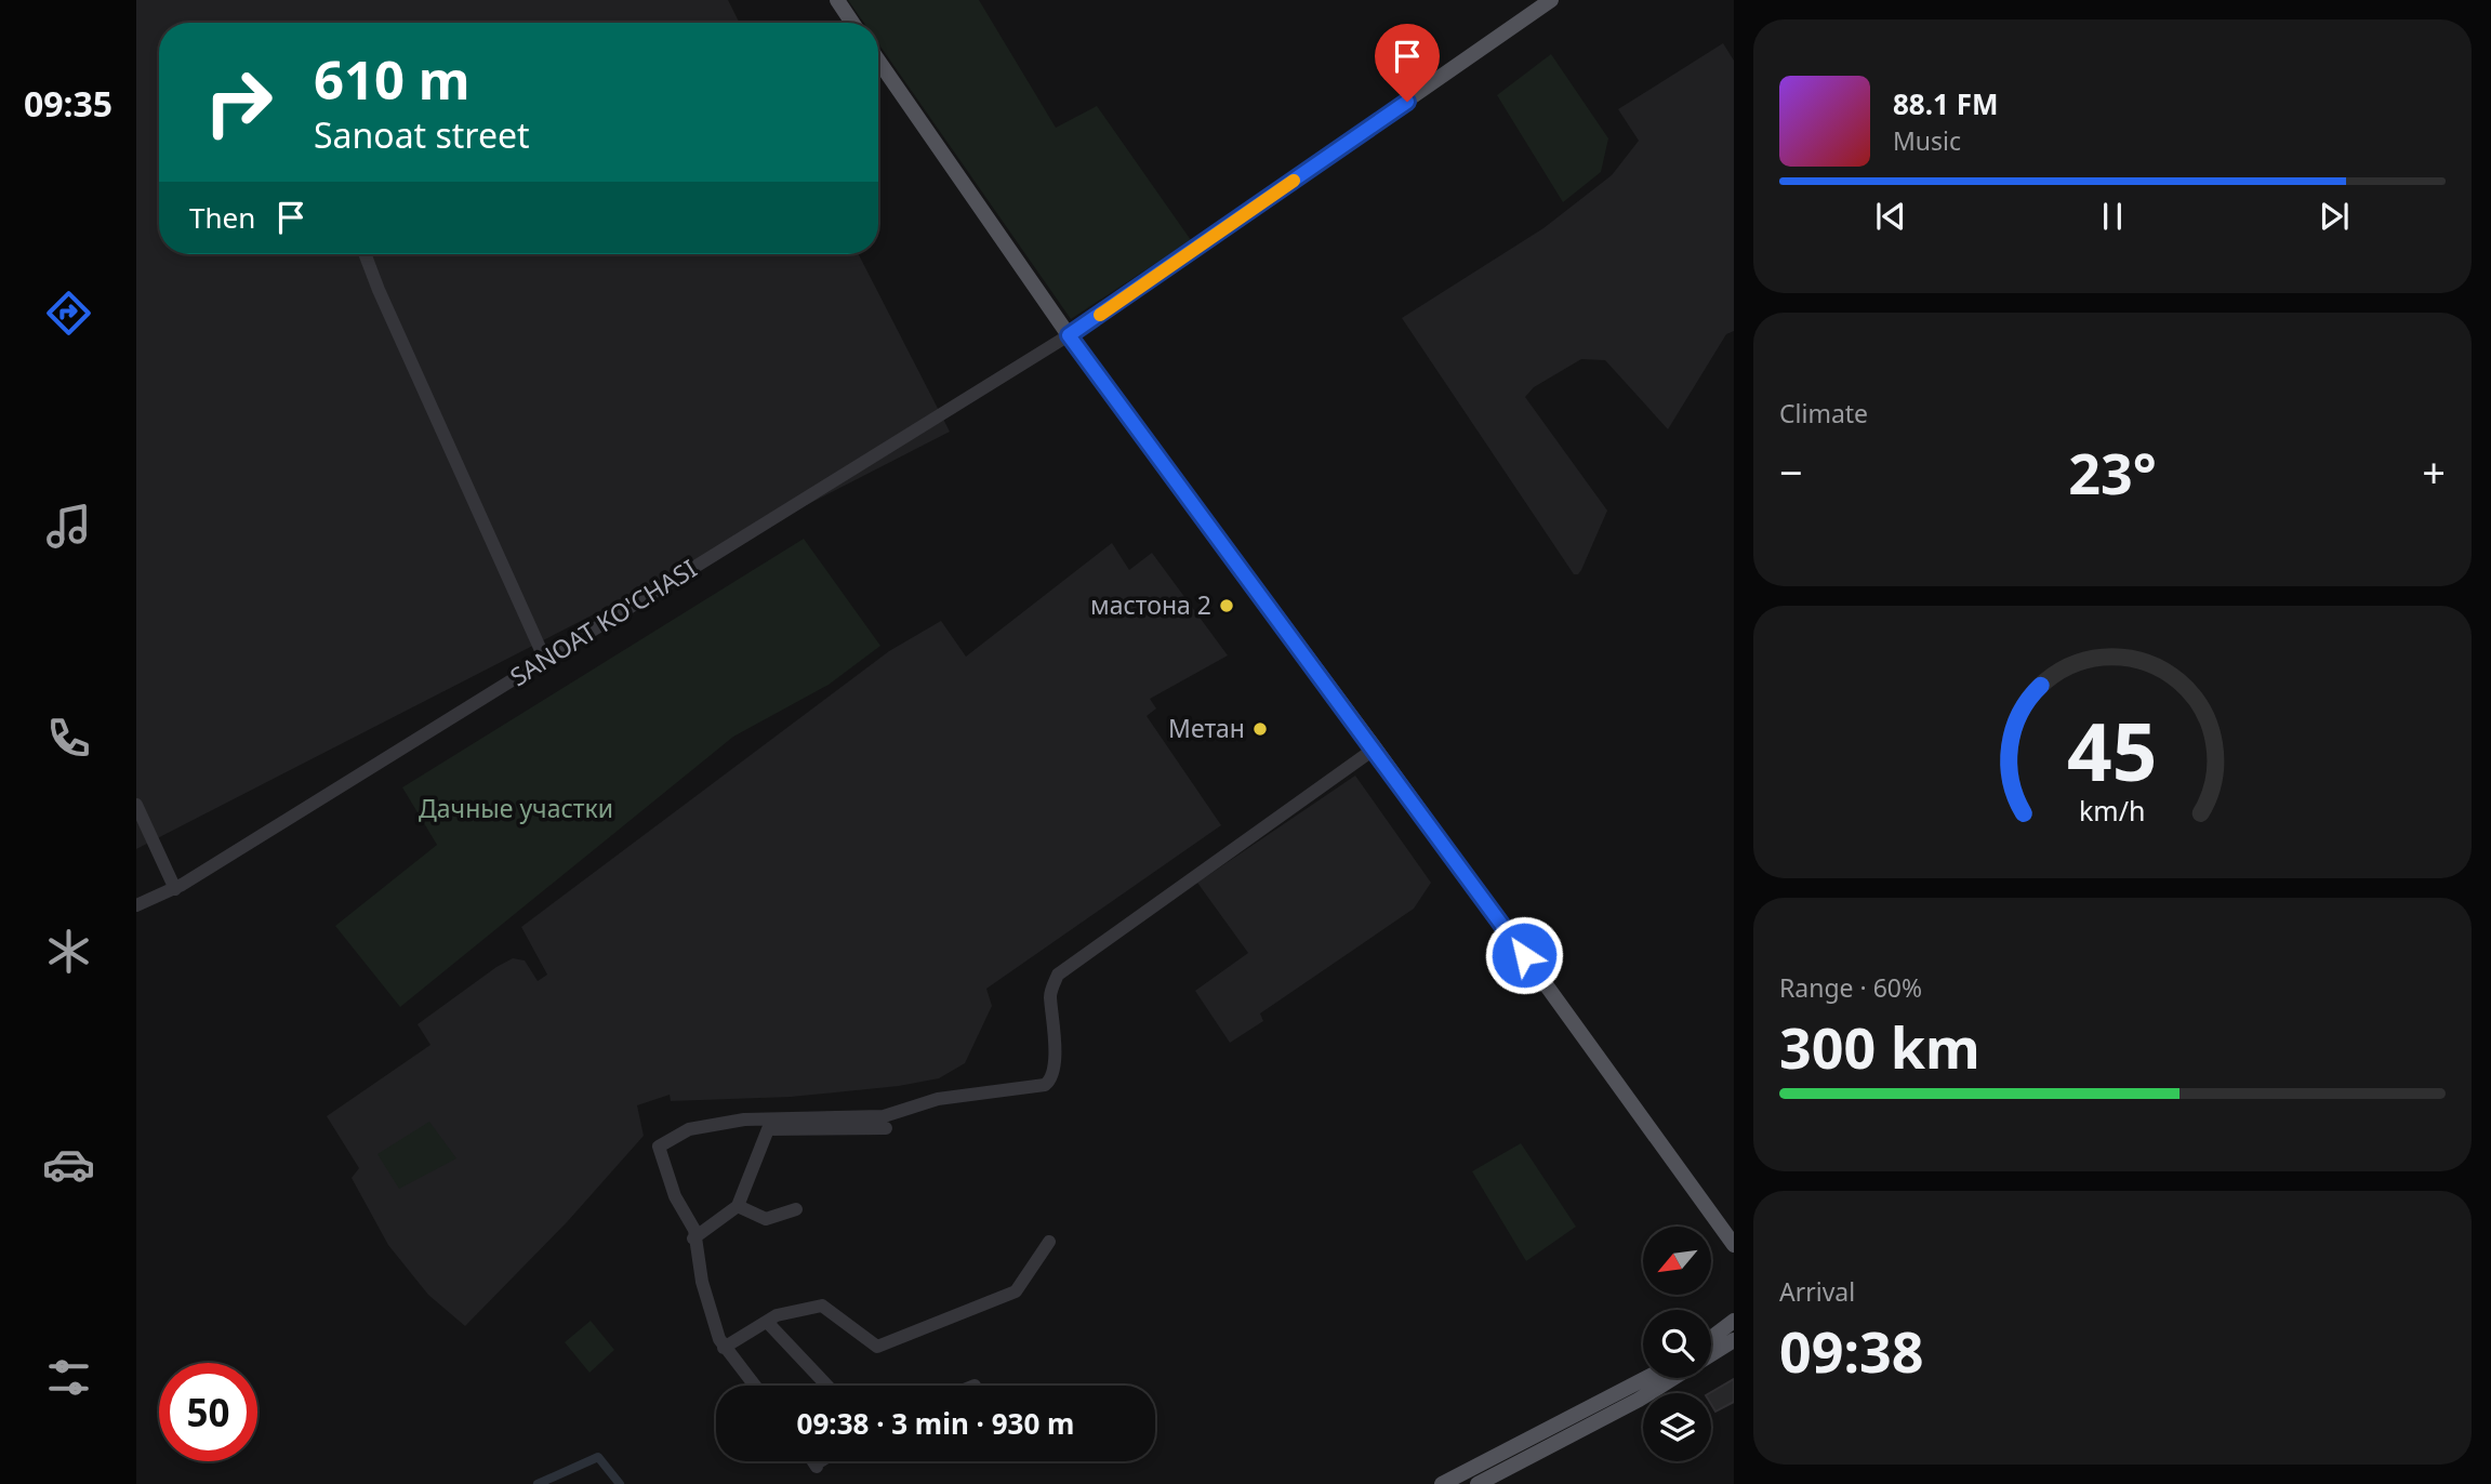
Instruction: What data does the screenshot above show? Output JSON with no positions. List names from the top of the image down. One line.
{"streets":{"street":["SANOAT KO'CHASI"]},"parks":["Дачные участки"],"places":["мастона 2","Метан"],"north":"bottom left","page":{"tabs":"09:35","turn":["610 m","Sanoat street"],"song":["88.1 FM","Music"],"then":"Then","tile":["Climate",["Range · 60%","300 km"],["Arrival","09:38"]],"heat":["−","23°","+"],"limit":"50","trip":"09:38 · 3 min · 930 m","gauge":["45","km/h"]}}
